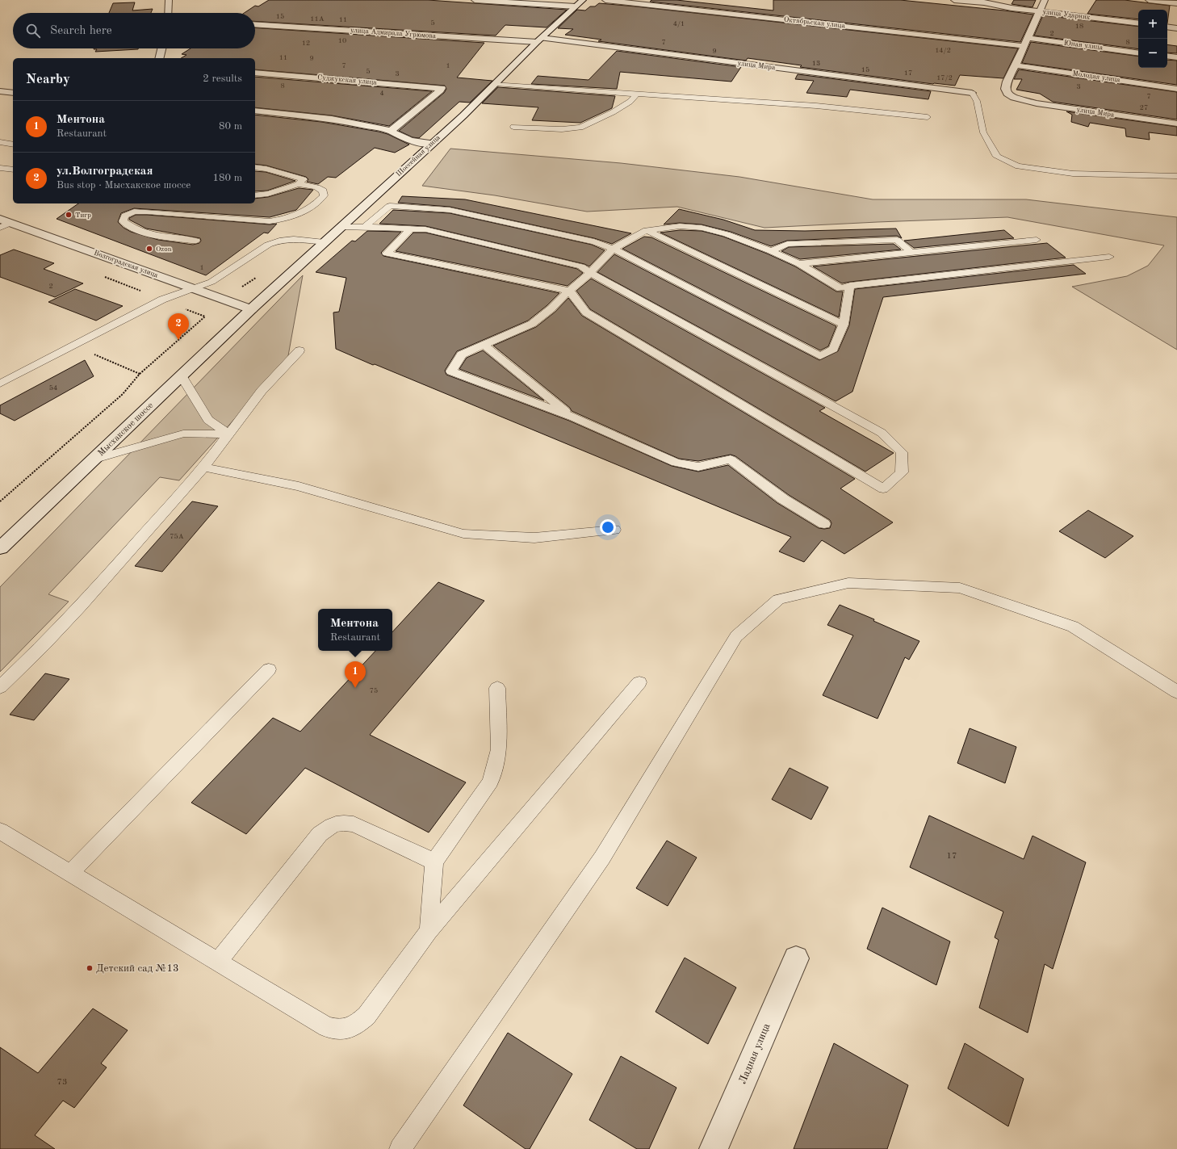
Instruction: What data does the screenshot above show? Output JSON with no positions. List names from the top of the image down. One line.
{"streets":{"street":["улица Ударник","Октябрьская улица","улица Адмирала Угрюмова","Юная улица","улица Мира","Молодая улица","Суджукская улица","Шоссейная улица","Волгоградская улица","Мысхакское шоссе","Ладная улица"]},"crossings":[["Октябрьская улица","Юная улица"],["улица Адмирала Угрюмова","улица Мира"],["улица Адмирала Угрюмова","Шоссейная улица"],["улица Мира","Молодая улица"],["улица Мира","Шоссейная улица"],["Шоссейная улица","Волгоградская улица"],["Шоссейная улица","Мысхакское шоссе"],["Волгоградская улица","Мысхакское шоссе"]],"places":["Тигр","Ozon","Детский сад №13"],"house_numbers":["15","11А","11","5","4/1","18","2","10","7","8","12","14/2","9","11","9","13","7","1","15","5","17","3","17/2","8","3","4","7","27","1","2","54","75А","75","17","73"],"page":{"map_buttons":["+","−"],"search":"Search here","heading":["Nearby","2 results"],"list":[{"mark":"1","name":"Ментона","note":"Restaurant","value":"80 m"},{"mark":"2","name":"ул.Волгоградская","note":"Bus stop · Мысхакское шоссе","value":"180 m"}],"pins":["2","1"],"popup":["Ментона","Restaurant"]}}
